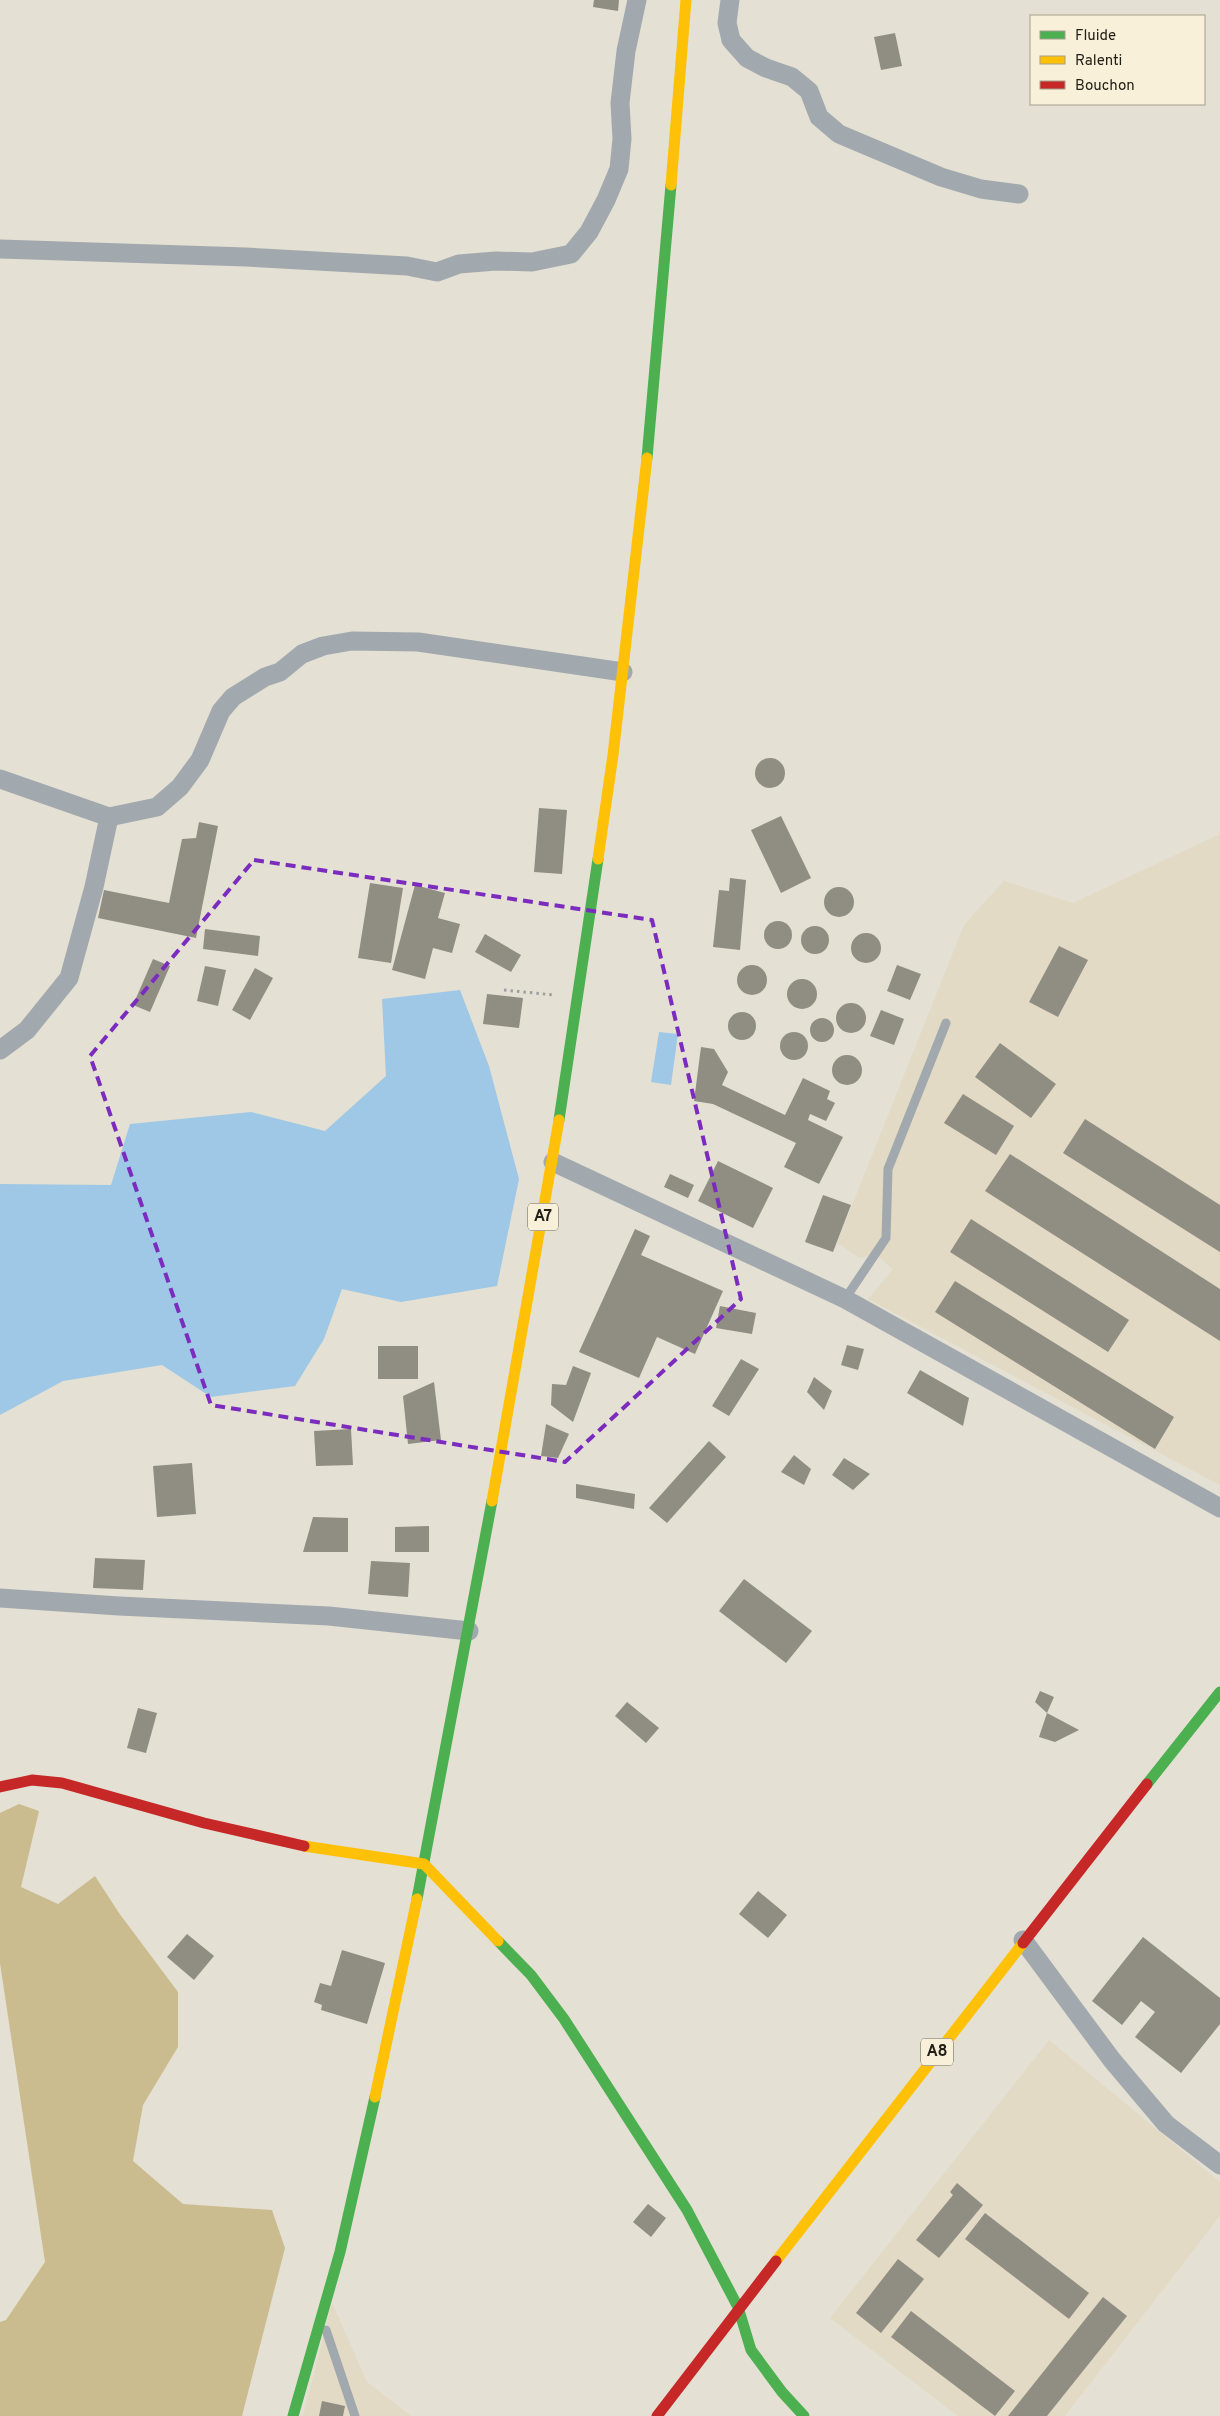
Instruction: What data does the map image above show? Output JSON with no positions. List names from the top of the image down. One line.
{"streets":{"main road":["A7","A8"]},"legend":["Fluide","Ralenti","Bouchon"]}
